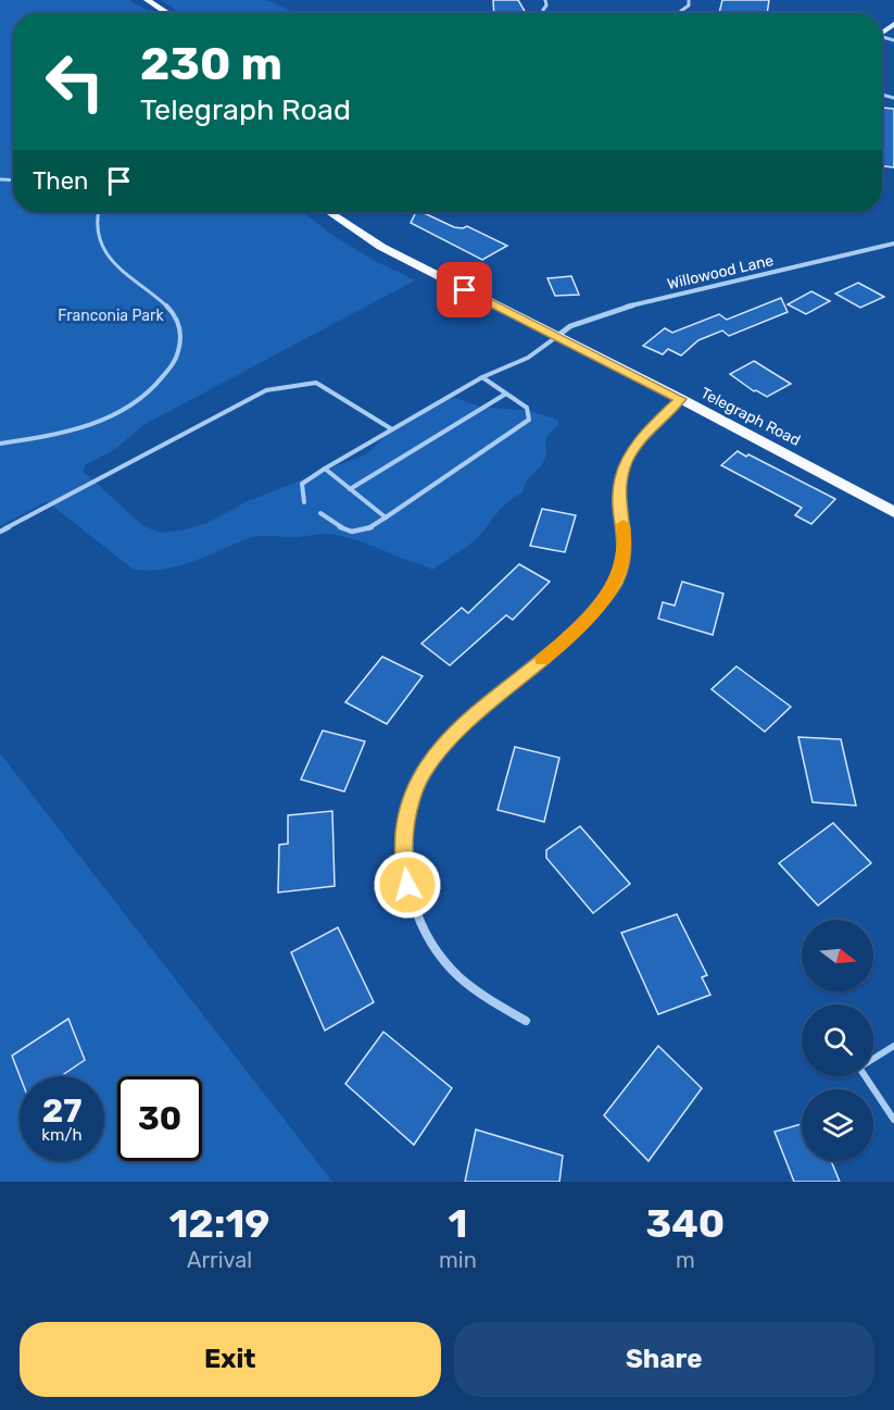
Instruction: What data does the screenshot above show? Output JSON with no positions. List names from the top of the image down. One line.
{"streets":{"main road":["Telegraph Road"],"street":["Willowood Lane"]},"crossings":[["Willowood Lane","Telegraph Road"]],"parks":["Franconia Park"],"north":"right","page":{"turn":["230 m","Telegraph Road"],"then":"Then","speed":"27 km/h","limit":"30","eta":["12:19","Arrival","1","min","340","m"],"buttons":["Exit","Share"]}}
